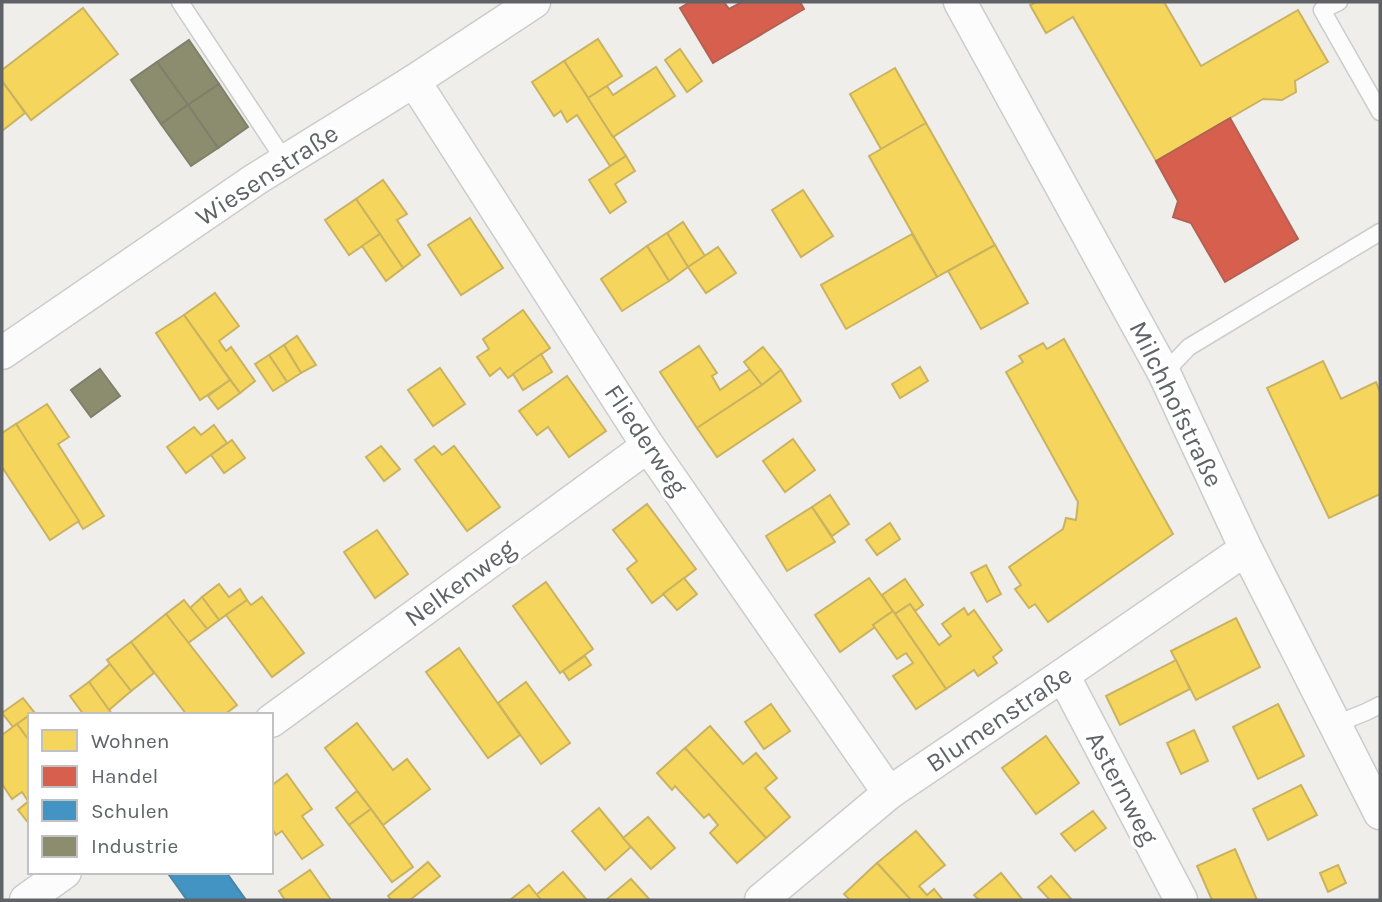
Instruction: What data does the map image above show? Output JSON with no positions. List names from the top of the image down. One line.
{"streets":{"street":["Wiesenstraße","Milchhofstraße","Fliederweg","Nelkenweg","Blumenstraße","Asternweg"]},"crossings":[["Wiesenstraße","Fliederweg"],["Milchhofstraße","Blumenstraße"],["Fliederweg","Nelkenweg"],["Fliederweg","Blumenstraße"],["Blumenstraße","Asternweg"]],"legend":["Wohnen","Handel","Schulen","Industrie"]}
